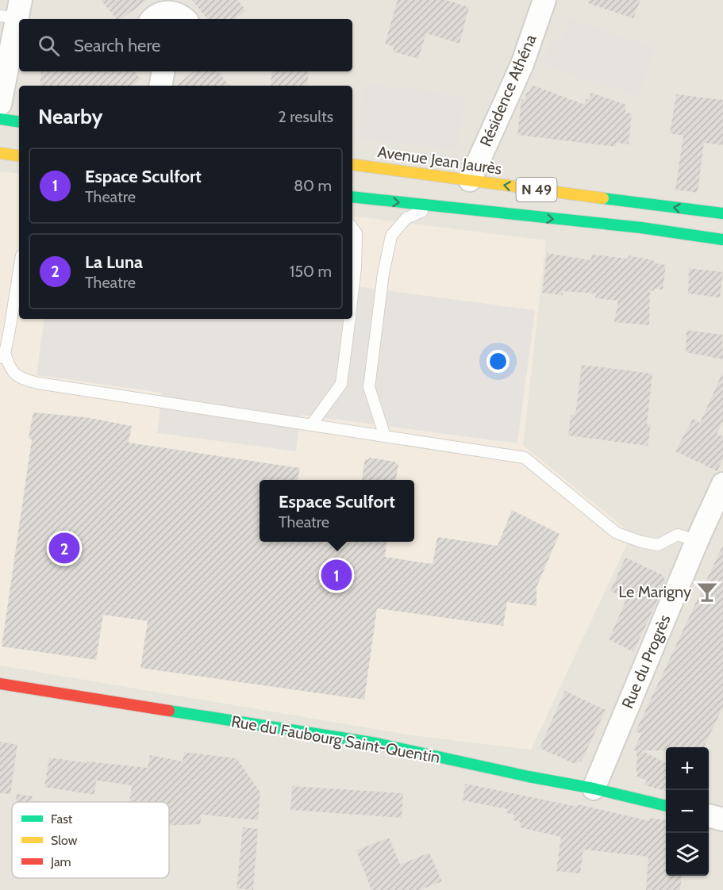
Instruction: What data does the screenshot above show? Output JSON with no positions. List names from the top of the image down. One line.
{"streets":{"main road":["Avenue Jean Jaurès","N 49","Rue du Faubourg Saint-Quentin"],"street":["Résidence Athéna","Rue du Progrès"]},"crossings":[["Résidence Athéna","Avenue Jean Jaurès"],["Rue du Progrès","Rue du Faubourg Saint-Quentin"]],"places":{"bar":["Le Marigny"]},"legend":["Fast","Slow","Jam"],"page":{"search":"Search here","heading":["Nearby","2 results"],"list":[{"mark":"1","name":"Espace Sculfort","note":"Theatre","value":"80 m"},{"mark":"2","name":"La Luna","note":"Theatre","value":"150 m"}],"popup":["Espace Sculfort","Theatre"],"pins":["2","1"],"map_buttons":["+","−"]}}
